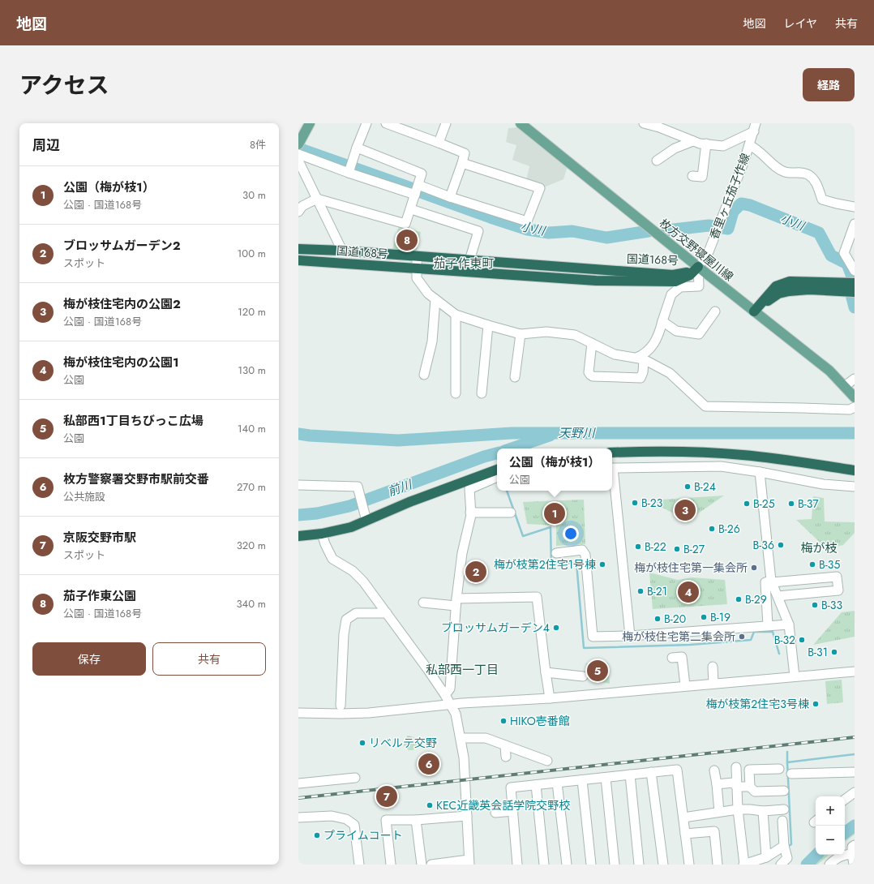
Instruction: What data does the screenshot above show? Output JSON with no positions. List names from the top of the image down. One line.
{"streets":{"highway":["国道168号"],"main road":["枚方交野寝屋川線"],"street":["香里ヶ丘茄子作線"]},"crossings":[["香里ヶ丘茄子作線","枚方交野寝屋川線"],["香里ヶ丘茄子作線","国道168号"],["枚方交野寝屋川線","国道168号"]],"districts":["茄子作東町","梅が枝","私部西一丁目"],"water":["小川","天野川","前川"],"places":["B-24","B-23","B-25","B-37","B-26","B-36","B-22","B-27","梅が枝第2住宅1号棟","B-35","梅が枝住宅第一集会所","B-21","B-29","B-33","B-19","B-20","ブロッサムガーデン4","梅が枝住宅第二集会所","B-32","B-31","梅が枝第2住宅3号棟","HIKO壱番館","リベルテ交野","KEC近畿英会話学院交野校","プライムコート"],"page":{"header":"地図","nav":["地図","レイヤ","共有"],"title":"アクセス","buttons":["経路",["保存","共有"]],"heading":["周辺","8件"],"list":[{"mark":"1","name":"公園（梅が枝1）","note":"公園 · 国道168号","value":"30 m"},{"mark":"2","name":"ブロッサムガーデン2","note":"スポット","value":"100 m"},{"mark":"3","name":"梅が枝住宅内の公園2","note":"公園 · 国道168号","value":"120 m"},{"mark":"4","name":"梅が枝住宅内の公園1","note":"公園","value":"130 m"},{"mark":"5","name":"私部西1丁目ちびっこ広場","note":"公園","value":"140 m"},{"mark":"6","name":"枚方警察署交野市駅前交番","note":"公共施設","value":"270 m"},{"mark":"7","name":"京阪交野市駅","note":"スポット","value":"320 m"},{"mark":"8","name":"茄子作東公園","note":"公園 · 国道168号","value":"340 m"}],"pins":["8","3","1","2","4","5","6","7"],"popup":["公園（梅が枝1）","公園"],"map_buttons":["+","−"]}}
